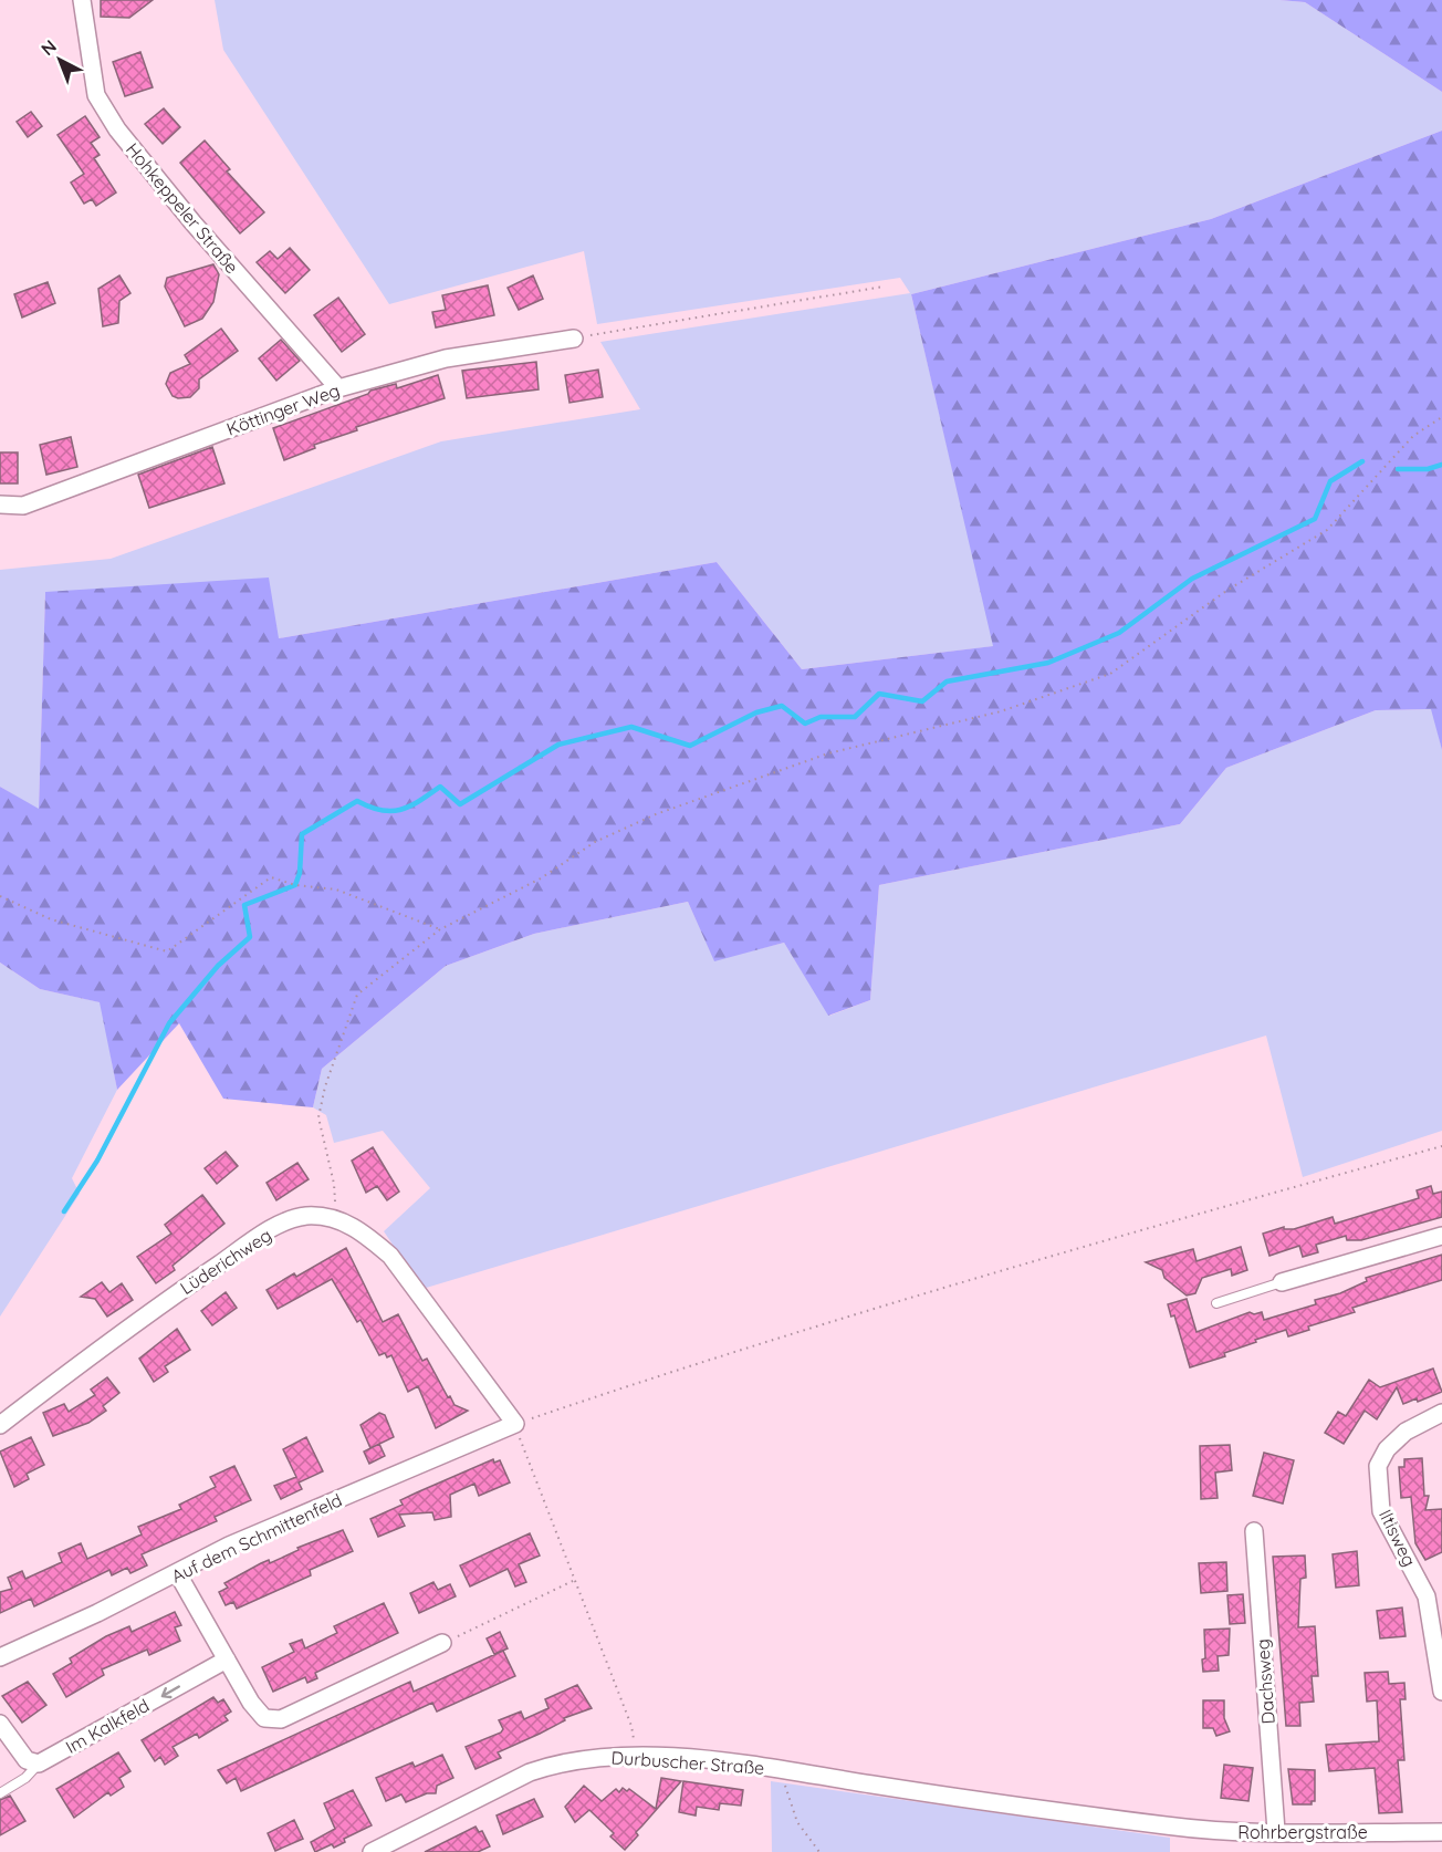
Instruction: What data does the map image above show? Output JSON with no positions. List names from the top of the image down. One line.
{"streets":{"street":["Hohkeppeler Straße","Köttinger Weg","Lüderichweg","Auf dem Schmittenfeld","Iltisweg","Dachsweg","Im Kalkfeld","Durbuscher Straße","Rohrbergstraße"]},"crossings":[["Hohkeppeler Straße","Köttinger Weg"],["Lüderichweg","Auf dem Schmittenfeld"],["Dachsweg","Rohrbergstraße"],["Durbuscher Straße","Rohrbergstraße"]],"one_way":["Im Kalkfeld"],"north":"top left"}
